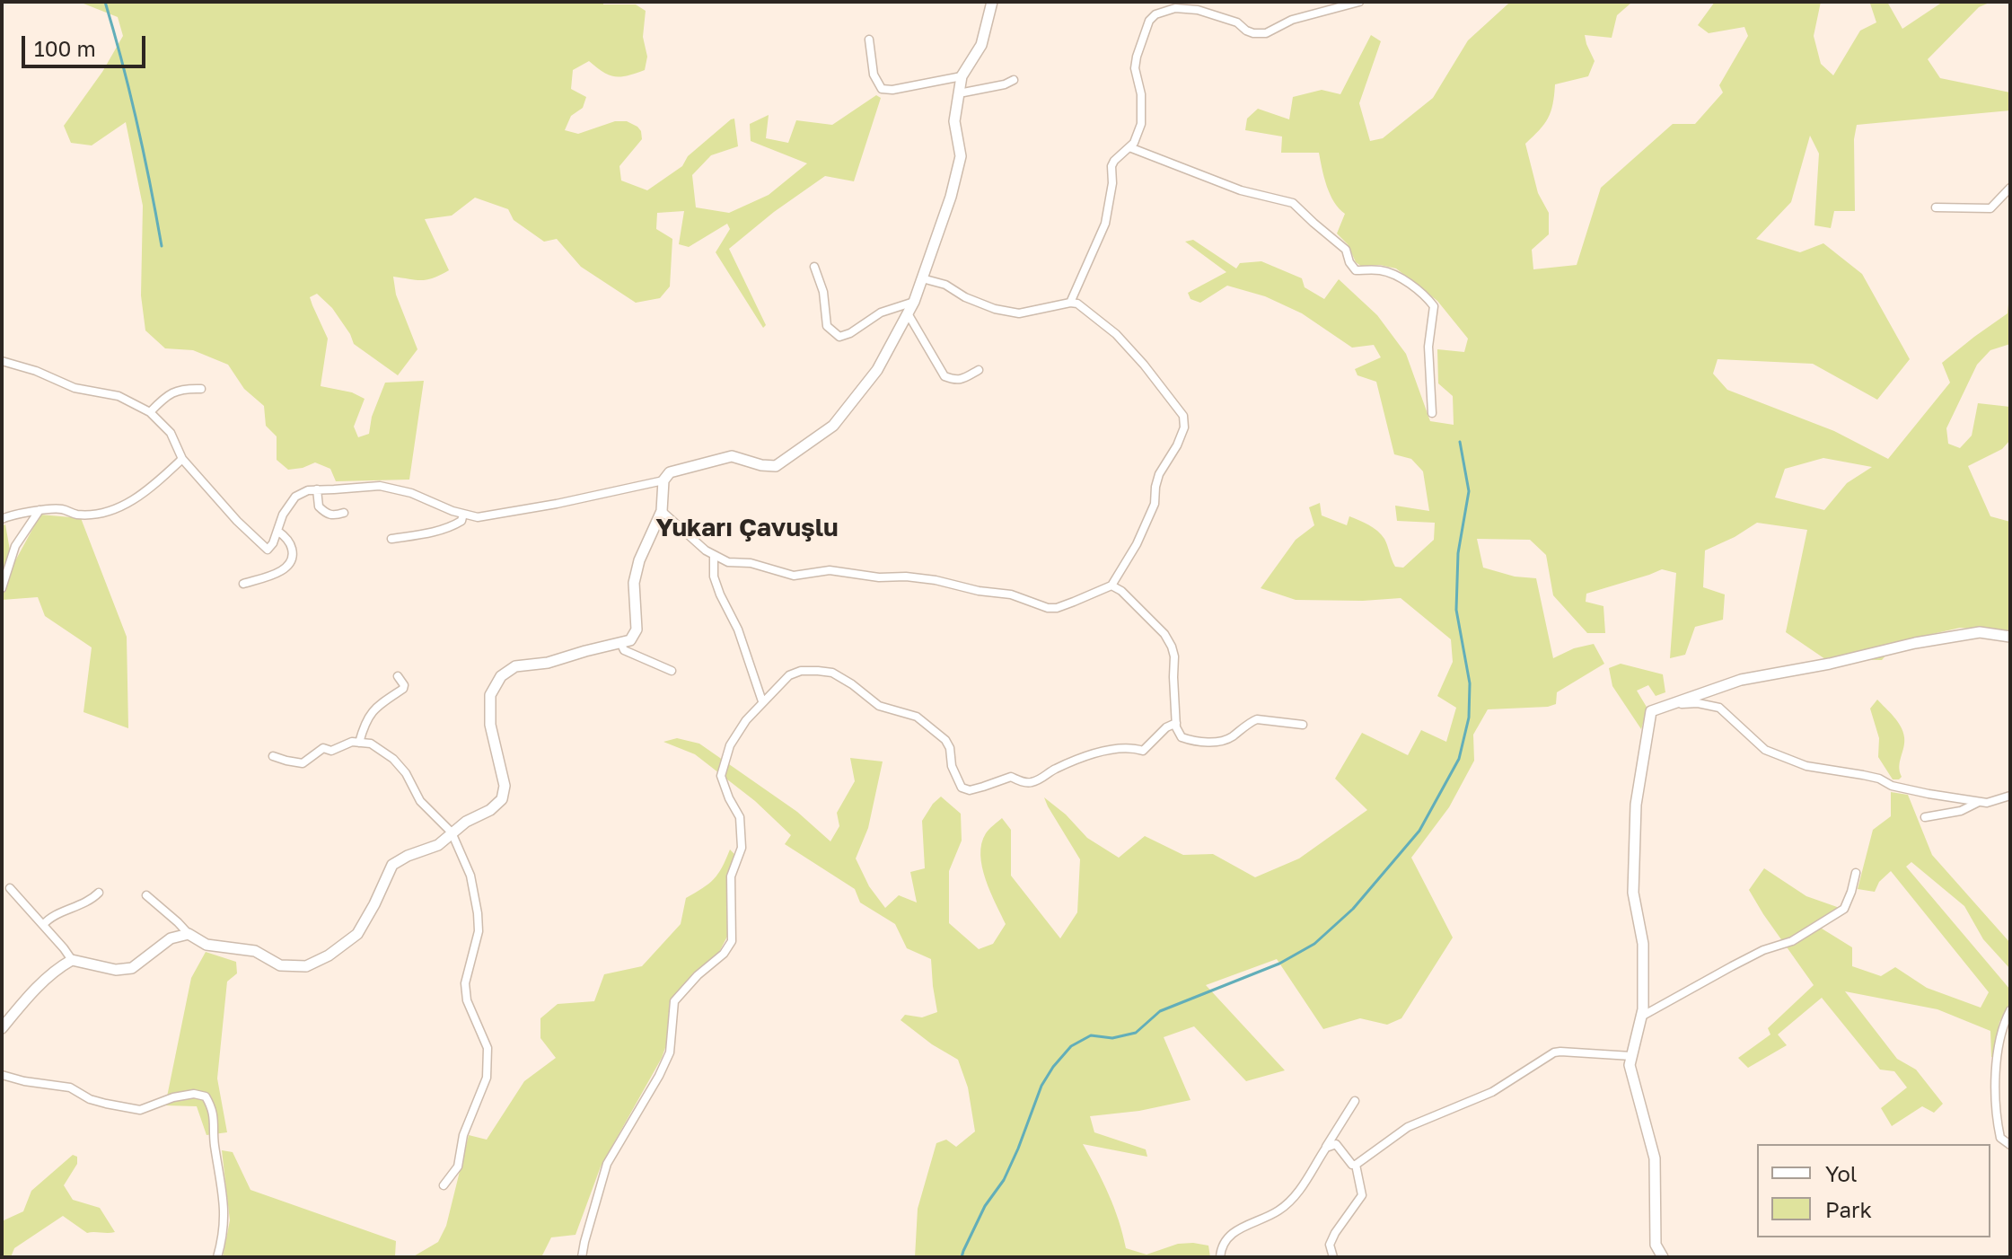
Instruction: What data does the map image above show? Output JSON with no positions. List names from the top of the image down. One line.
{"districts":["Yukarı Çavuşlu"],"legend":["Yol","Park"],"scale_bar":"100 m"}
